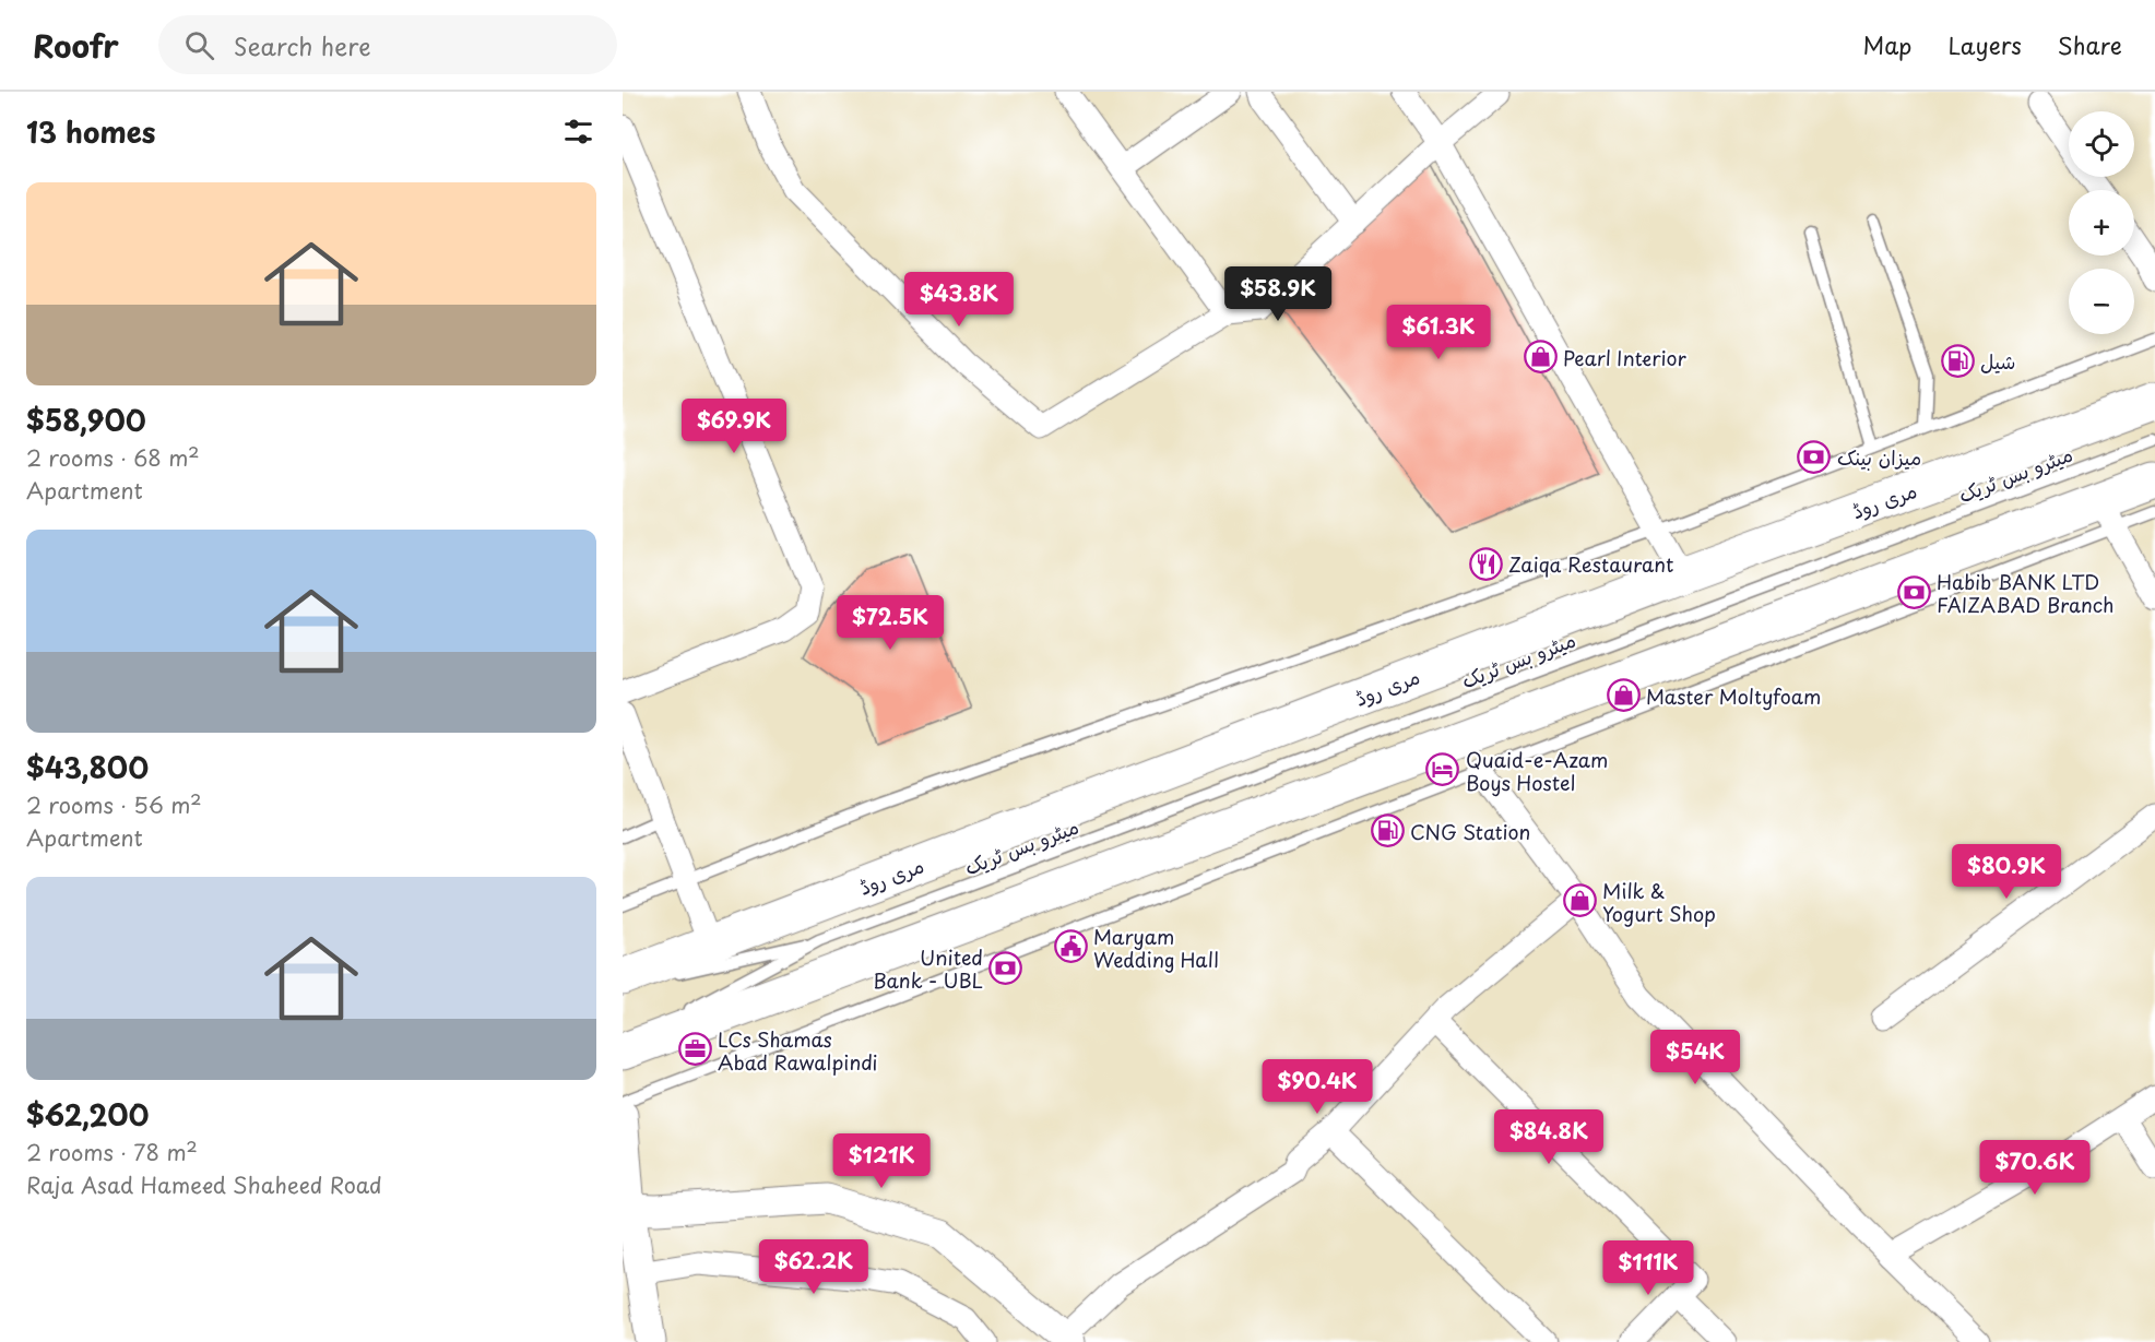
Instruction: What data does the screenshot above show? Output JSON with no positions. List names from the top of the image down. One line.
{"streets":{"main road":["مری روڈ"],"lane":["میٹرو بس ٹریک"]},"places":{"shop":["Pearl Interior","Master Moltyfoam","Milk & Yogurt Shop"],"fuel station":["شیل","CNG Station"],"bank":["میزان بینک","Habib BANK LTD FAIZABAD Branch","United Bank - UBL"],"restaurant":["Zaiqa Restaurant"],"hotel":["Quaid-e-Azam Boys Hostel"],"public building":["Maryam Wedding Hall"],"office":["LCs Shamas Abad Rawalpindi"]},"page":{"header":"Roofr","search":"Search here","nav":["Map","Layers","Share"],"heading":"13 homes","map_buttons":["+","−"],"list":[{"name":"$58,900","note":"2 rooms · 68 m² · Apartment"},{"name":"$43,800","note":"2 rooms · 56 m² · Apartment"},{"name":"$62,200","note":"2 rooms · 78 m² · Raja Asad Hameed Shaheed Road"}],"price":["$58.9K","$43.8K","$61.3K","$69.9K","$72.5K","$80.9K","$54K","$90.4K","$84.8K","$121K","$70.6K","$62.2K","$111K"]}}
